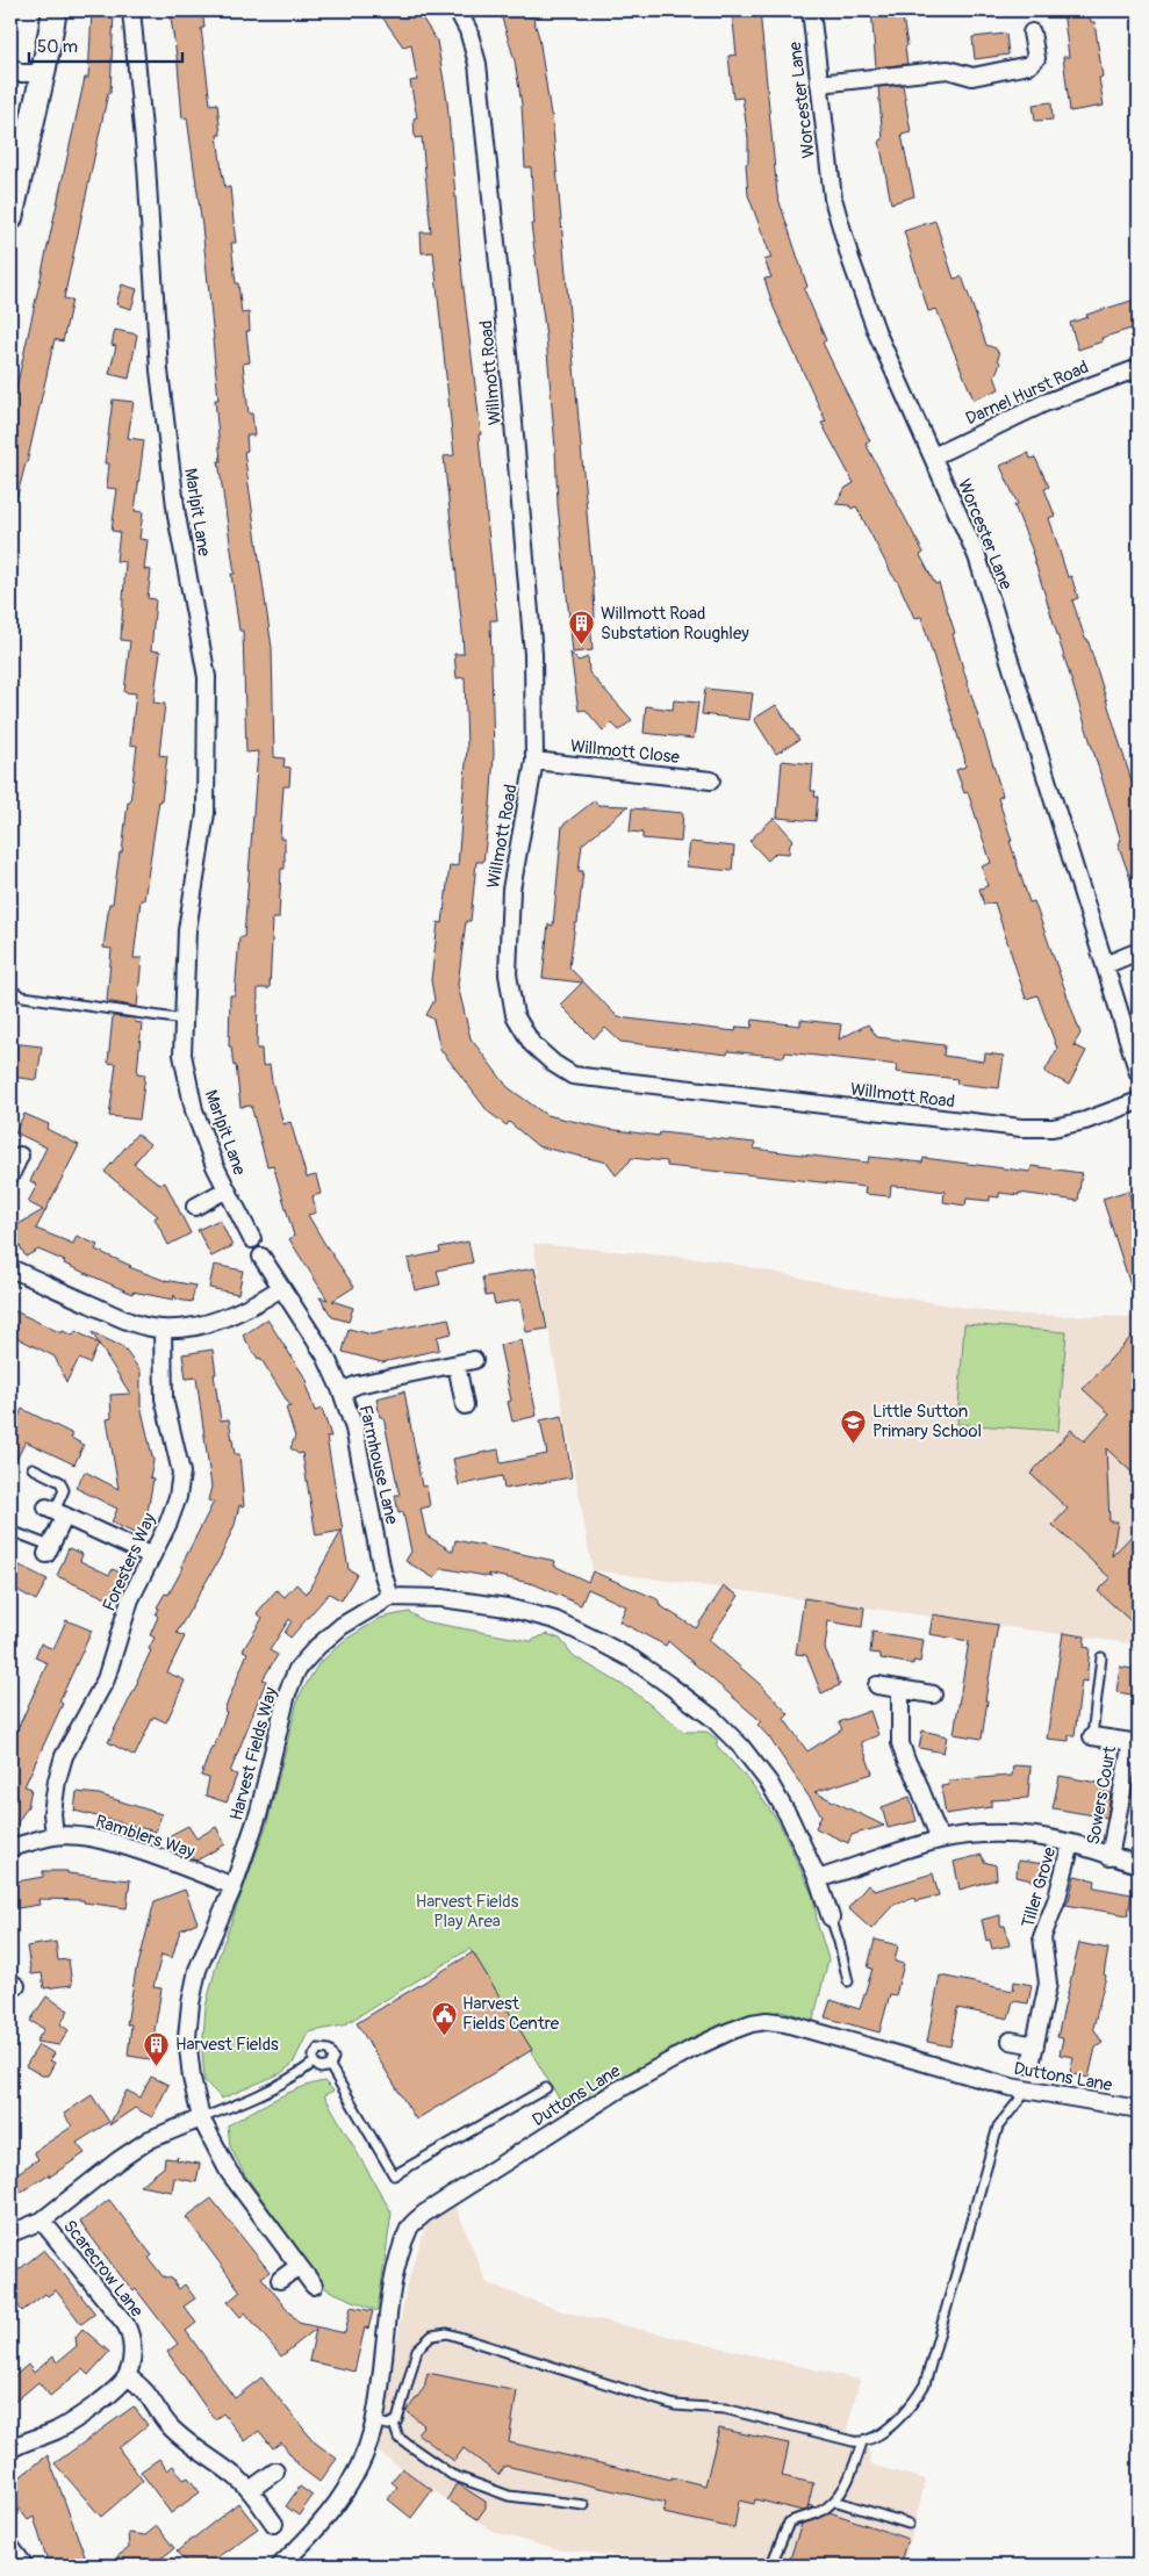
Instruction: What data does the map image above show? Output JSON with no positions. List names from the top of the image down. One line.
{"streets":{"street":["Worcester Lane","Willmott Road","Darnel Hurst Road","Marlpit Lane","Willmott Close","Farmhouse Lane","Foresters Way","Harvest Fields Way","Sowers Court","Ramblers Way","Tiller Grove","Duttons Lane","Scarecrow Lane"]},"crossings":[["Worcester Lane","Darnel Hurst Road"],["Willmott Road","Willmott Close"],["Farmhouse Lane","Harvest Fields Way"],["Foresters Way","Ramblers Way"],["Harvest Fields Way","Ramblers Way"]],"parks":["Harvest Fields Play Area"],"places":{"building":["Willmott Road Substation Roughley","Harvest Fields"],"school or university":["Little Sutton Primary School"],"public building":["Harvest Fields Centre"]},"scale_bar":"50 m"}
